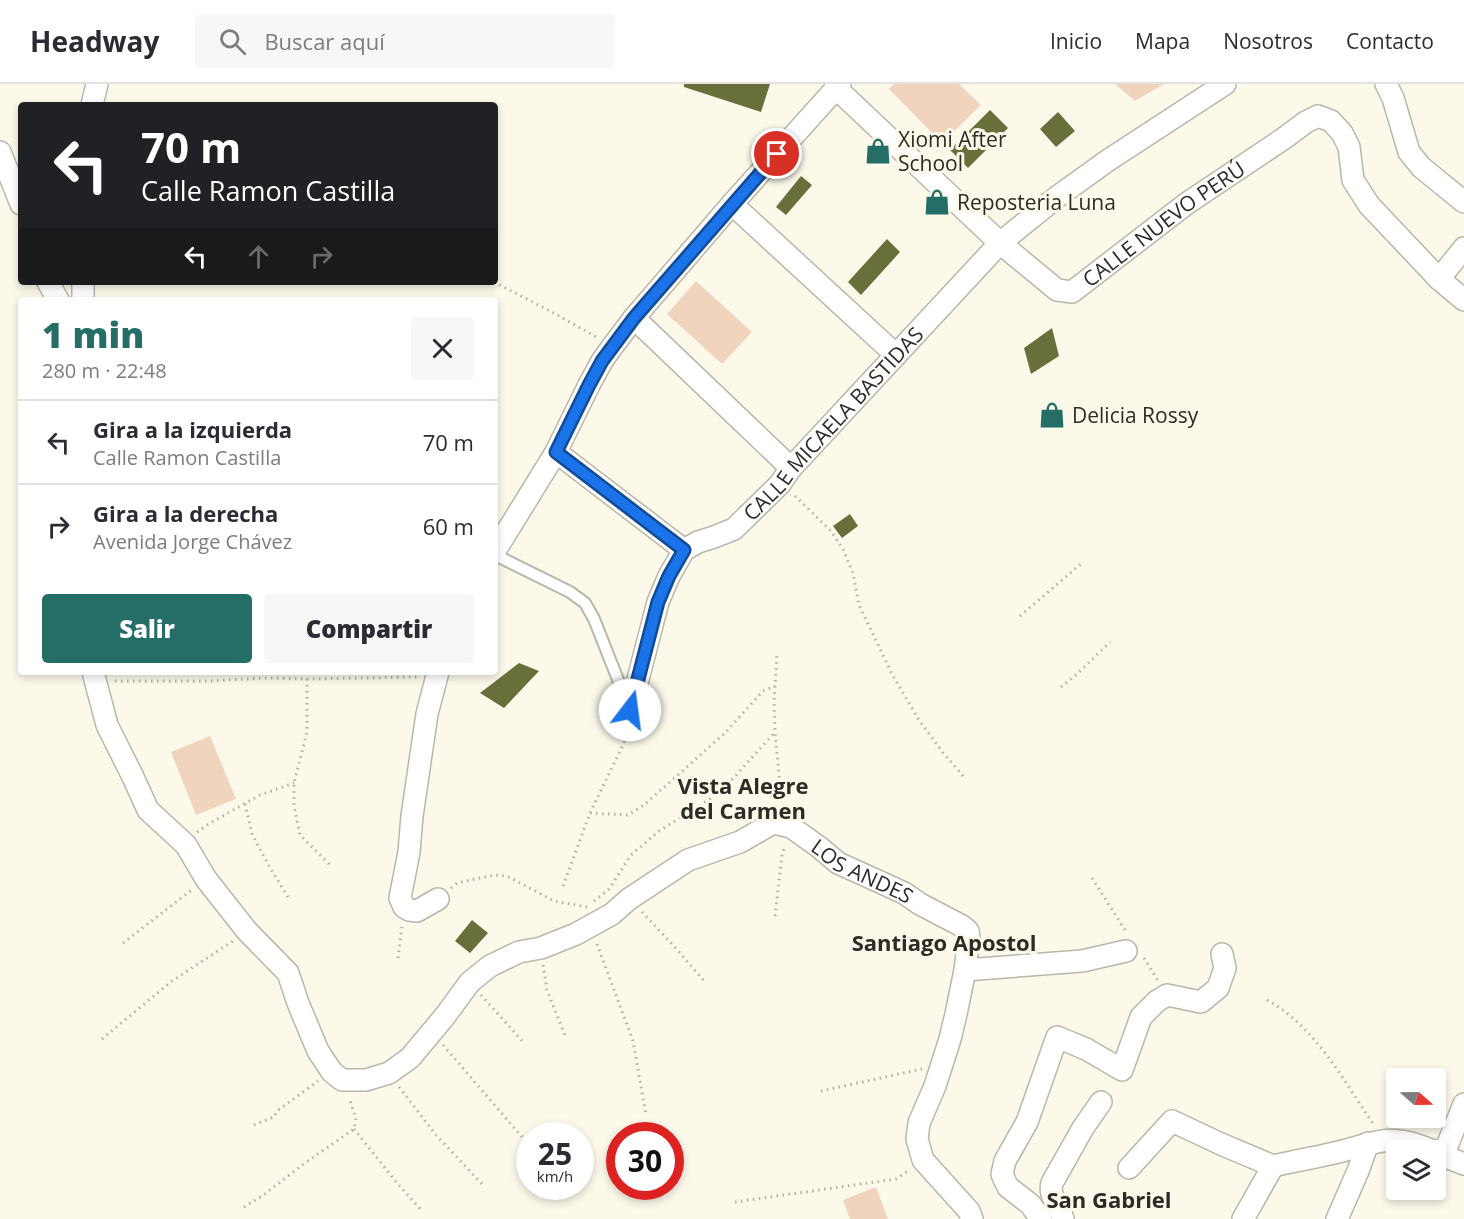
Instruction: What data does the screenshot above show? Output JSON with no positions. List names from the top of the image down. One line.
{"streets":{"street":["CALLE NUEVO PERÚ","CALLE MICAELA BASTIDAS","LOS ANDES"]},"crossings":[["CALLE NUEVO PERÚ","CALLE MICAELA BASTIDAS"]],"districts":["Vista Alegre del Carmen","Santiago Apostol","San Gabriel"],"places":{"shop":["Xiomi After School","Reposteria Luna","Delicia Rossy"]},"north":"right","page":{"header":"Headway","search":"Buscar aquí","nav":["Inicio","Mapa","Nosotros","Contacto"],"turn":["70 m","Calle Ramon Castilla"],"heading":["1 min","280 m · 22:48"],"list":[{"name":"Gira a la izquierda","note":"Calle Ramon Castilla","value":"70 m"},{"name":"Gira a la derecha","note":"Avenida Jorge Chávez","value":"60 m"}],"buttons":["Salir","Compartir"],"speed":"25 km/h","limit":"30"}}
